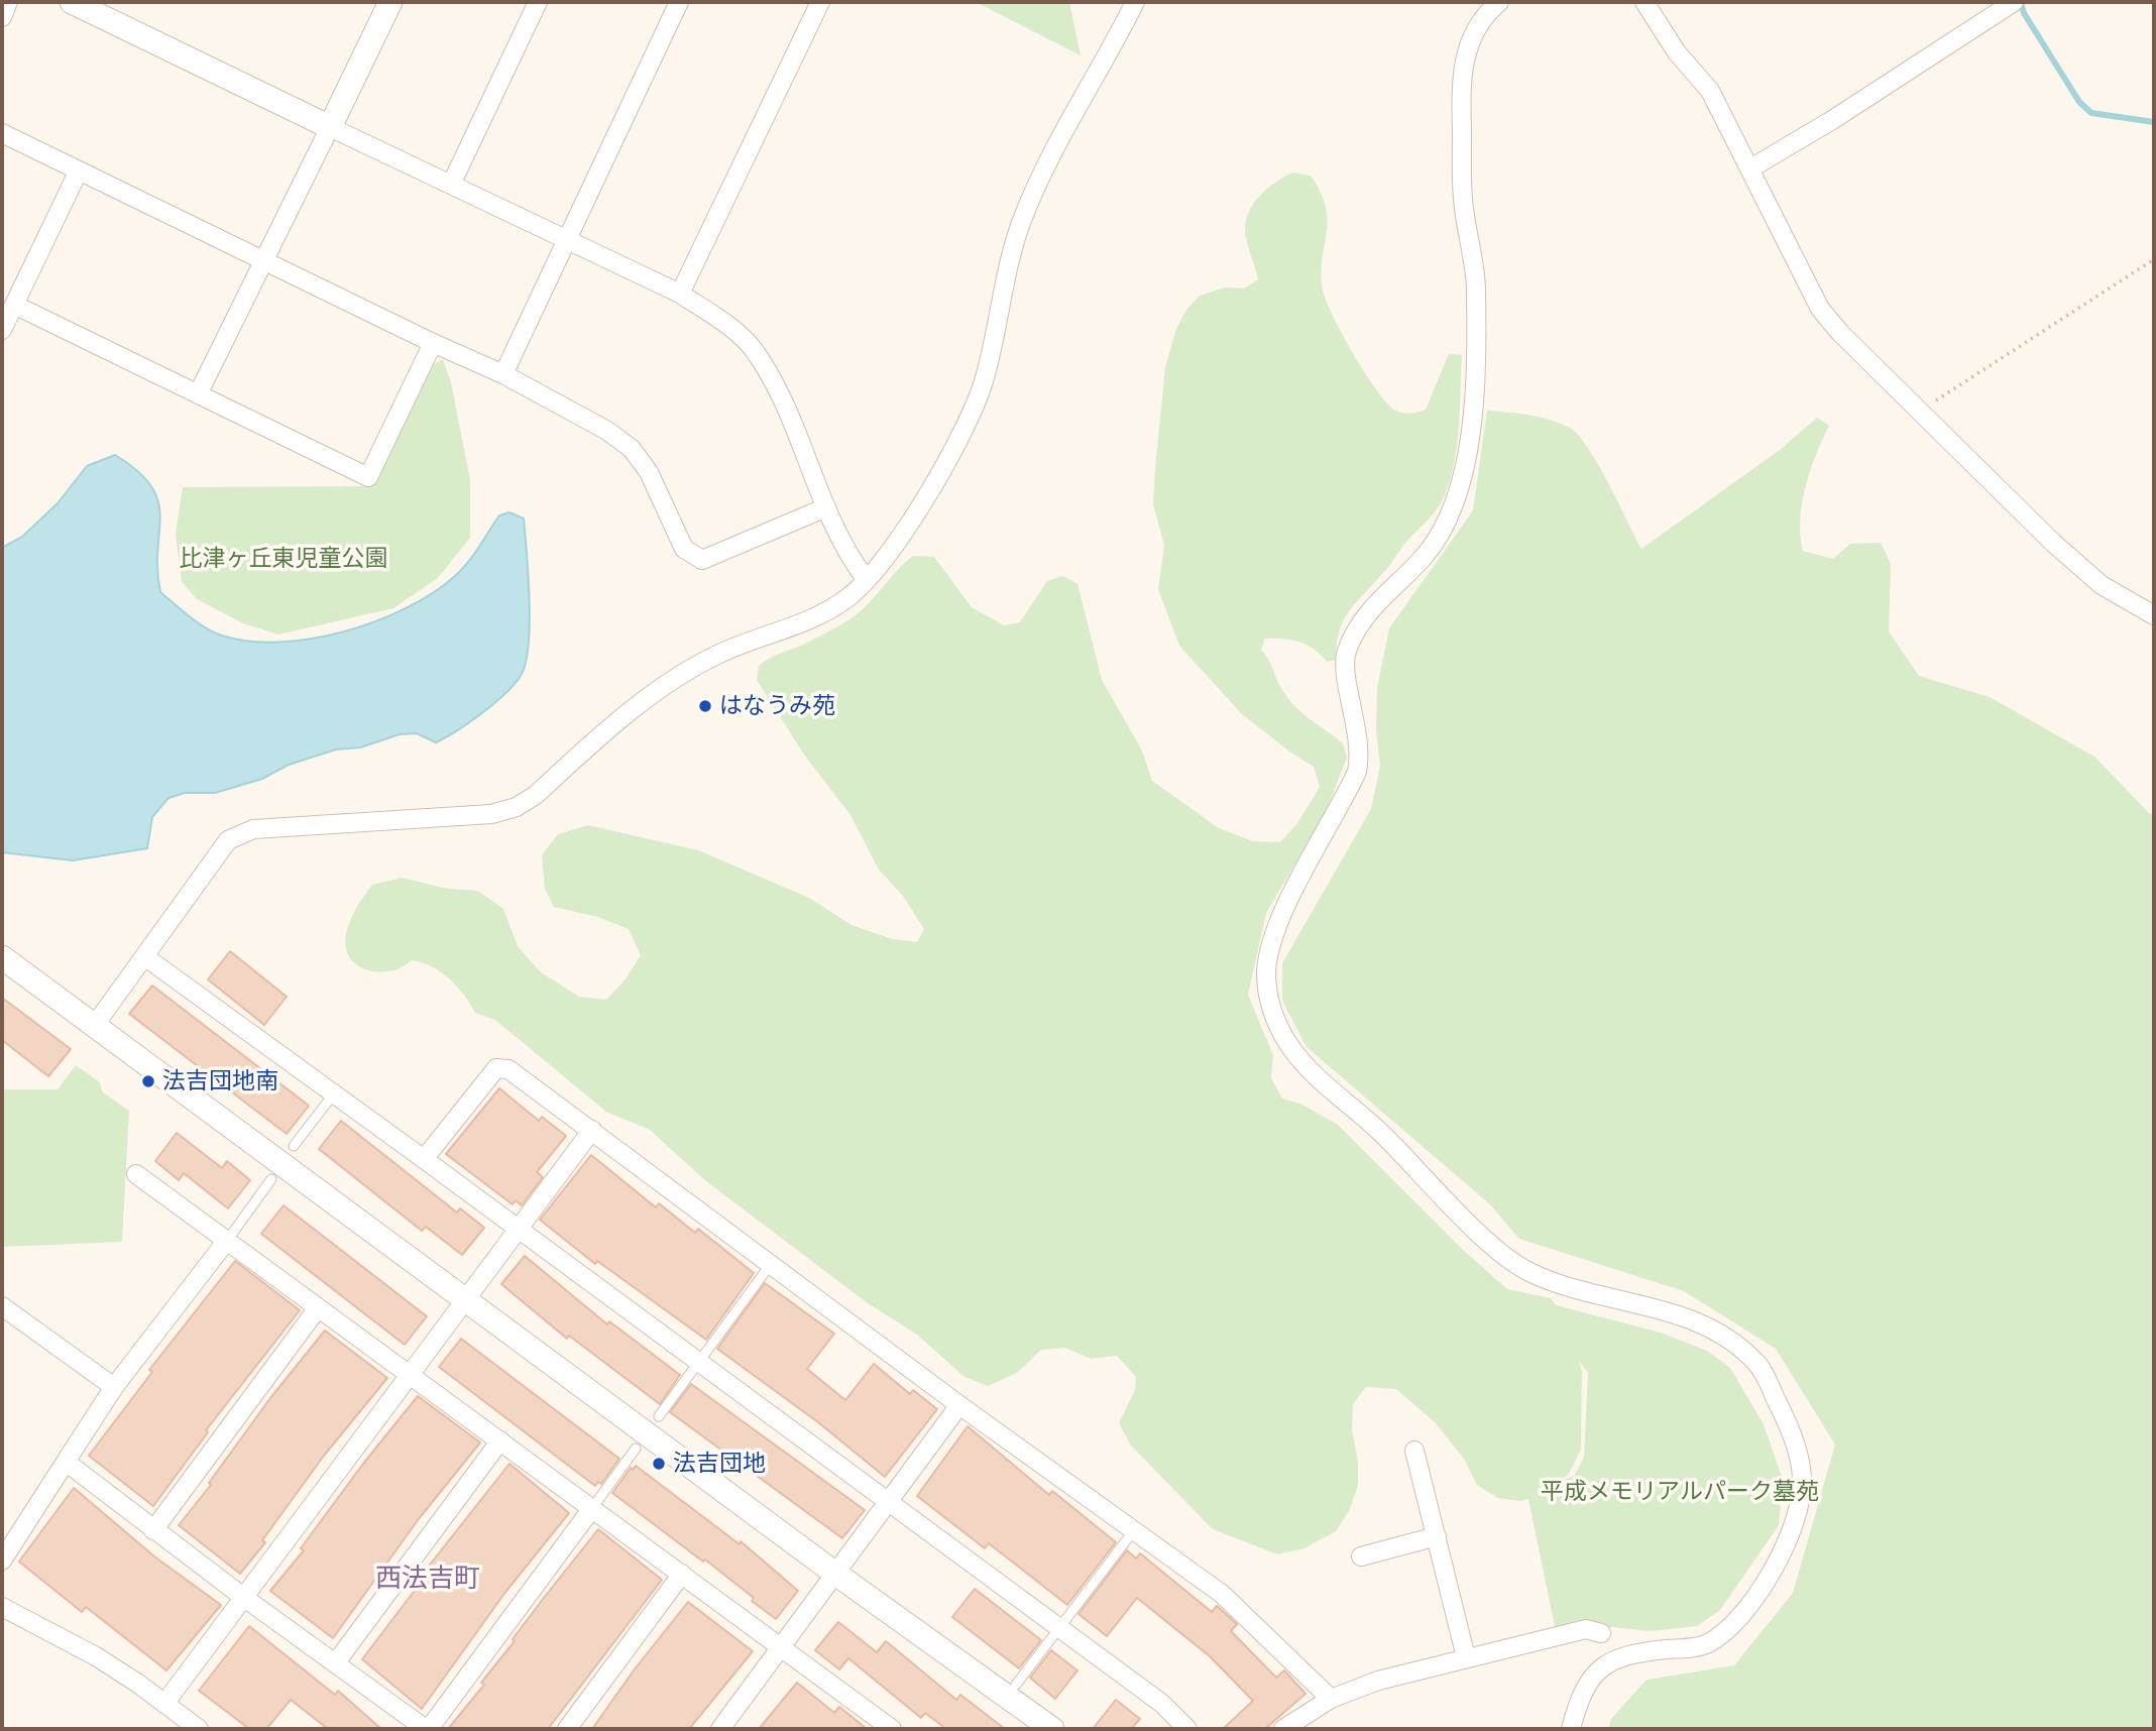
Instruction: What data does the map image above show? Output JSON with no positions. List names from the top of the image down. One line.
{"districts":["西法吉町"],"parks":["比津ヶ丘東児童公園","平成メモリアルパーク墓苑"],"places":["はなうみ苑","法吉団地南","法吉団地"]}
